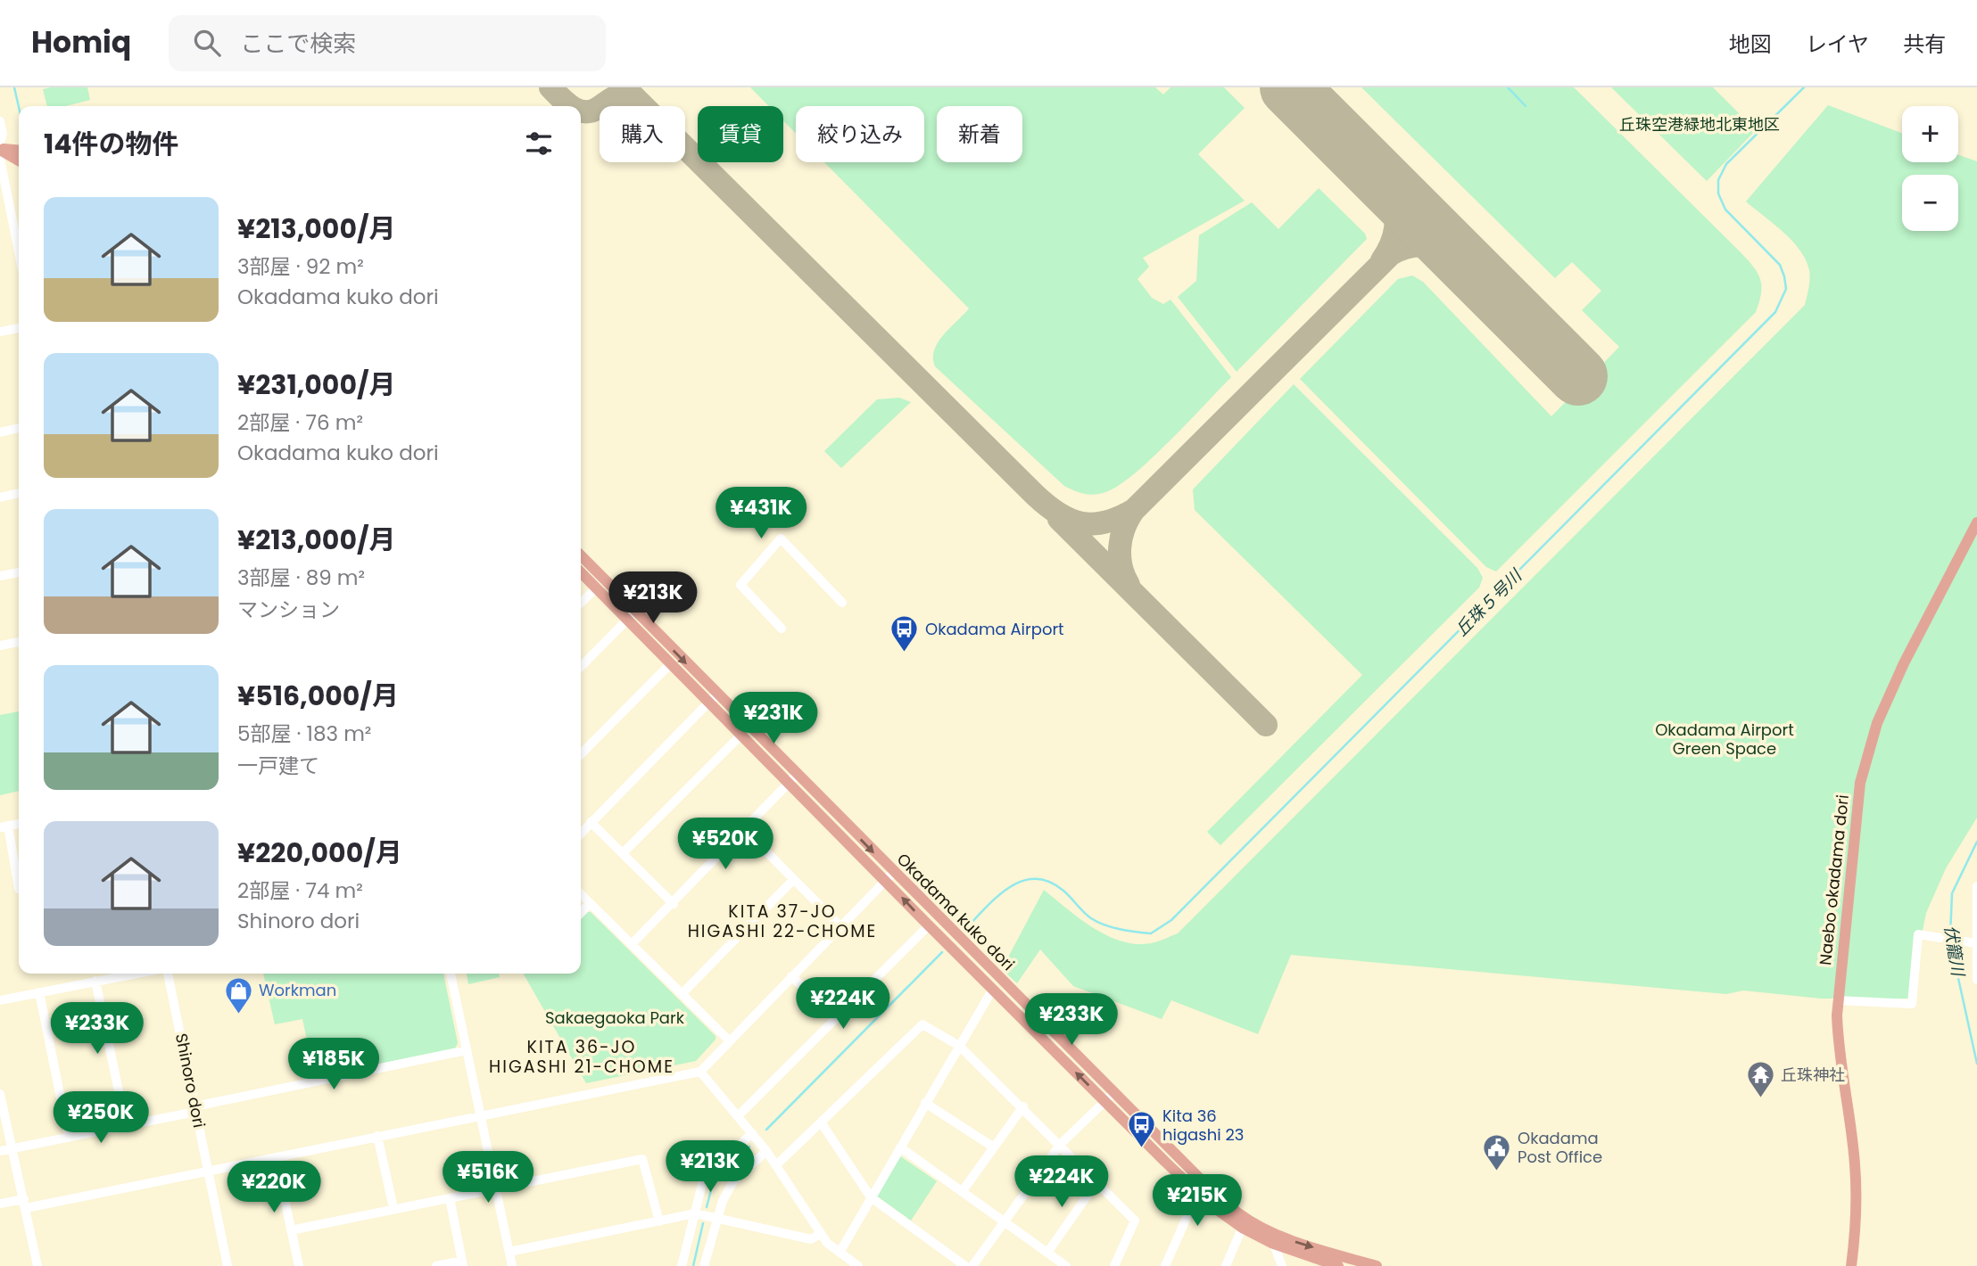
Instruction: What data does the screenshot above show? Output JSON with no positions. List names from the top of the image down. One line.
{"streets":{"main road":["Naebo okadama dori","Okadama kuko dori"],"street":["Shinoro dori"]},"districts":["KITA 37-JO HIGASHI 22-CHOME","KITA 36-JO HIGASHI 21-CHOME"],"water":["丘珠５号川","伏籠川"],"parks":["丘珠空港緑地北東地区","Okadama Airport Green Space","Sakaegaoka Park"],"places":{"bus stop":["Okadama Airport","Kita 36 higashi 23"],"shop":["Workman"],"temple":["丘珠神社"],"public building":["Okadama Post Office"]},"page":{"header":"Homiq","search":"ここで検索","nav":["地図","レイヤ","共有"],"map_buttons":["+","−"],"chip":["購入","賃貸","絞り込み","新着"],"heading":"14件の物件","list":[{"name":"¥213,000/月","note":"3部屋 · 92 m² · Okadama kuko dori"},{"name":"¥231,000/月","note":"2部屋 · 76 m² · Okadama kuko dori"},{"name":"¥213,000/月","note":"3部屋 · 89 m² · マンション"},{"name":"¥516,000/月","note":"5部屋 · 183 m² · 一戸建て"},{"name":"¥220,000/月","note":"2部屋 · 74 m² · Shinoro dori"}],"price":["¥431K","¥213K","¥231K","¥520K","¥224K","¥233K","¥233K","¥185K","¥250K","¥213K","¥516K","¥224K","¥220K","¥215K"]}}
